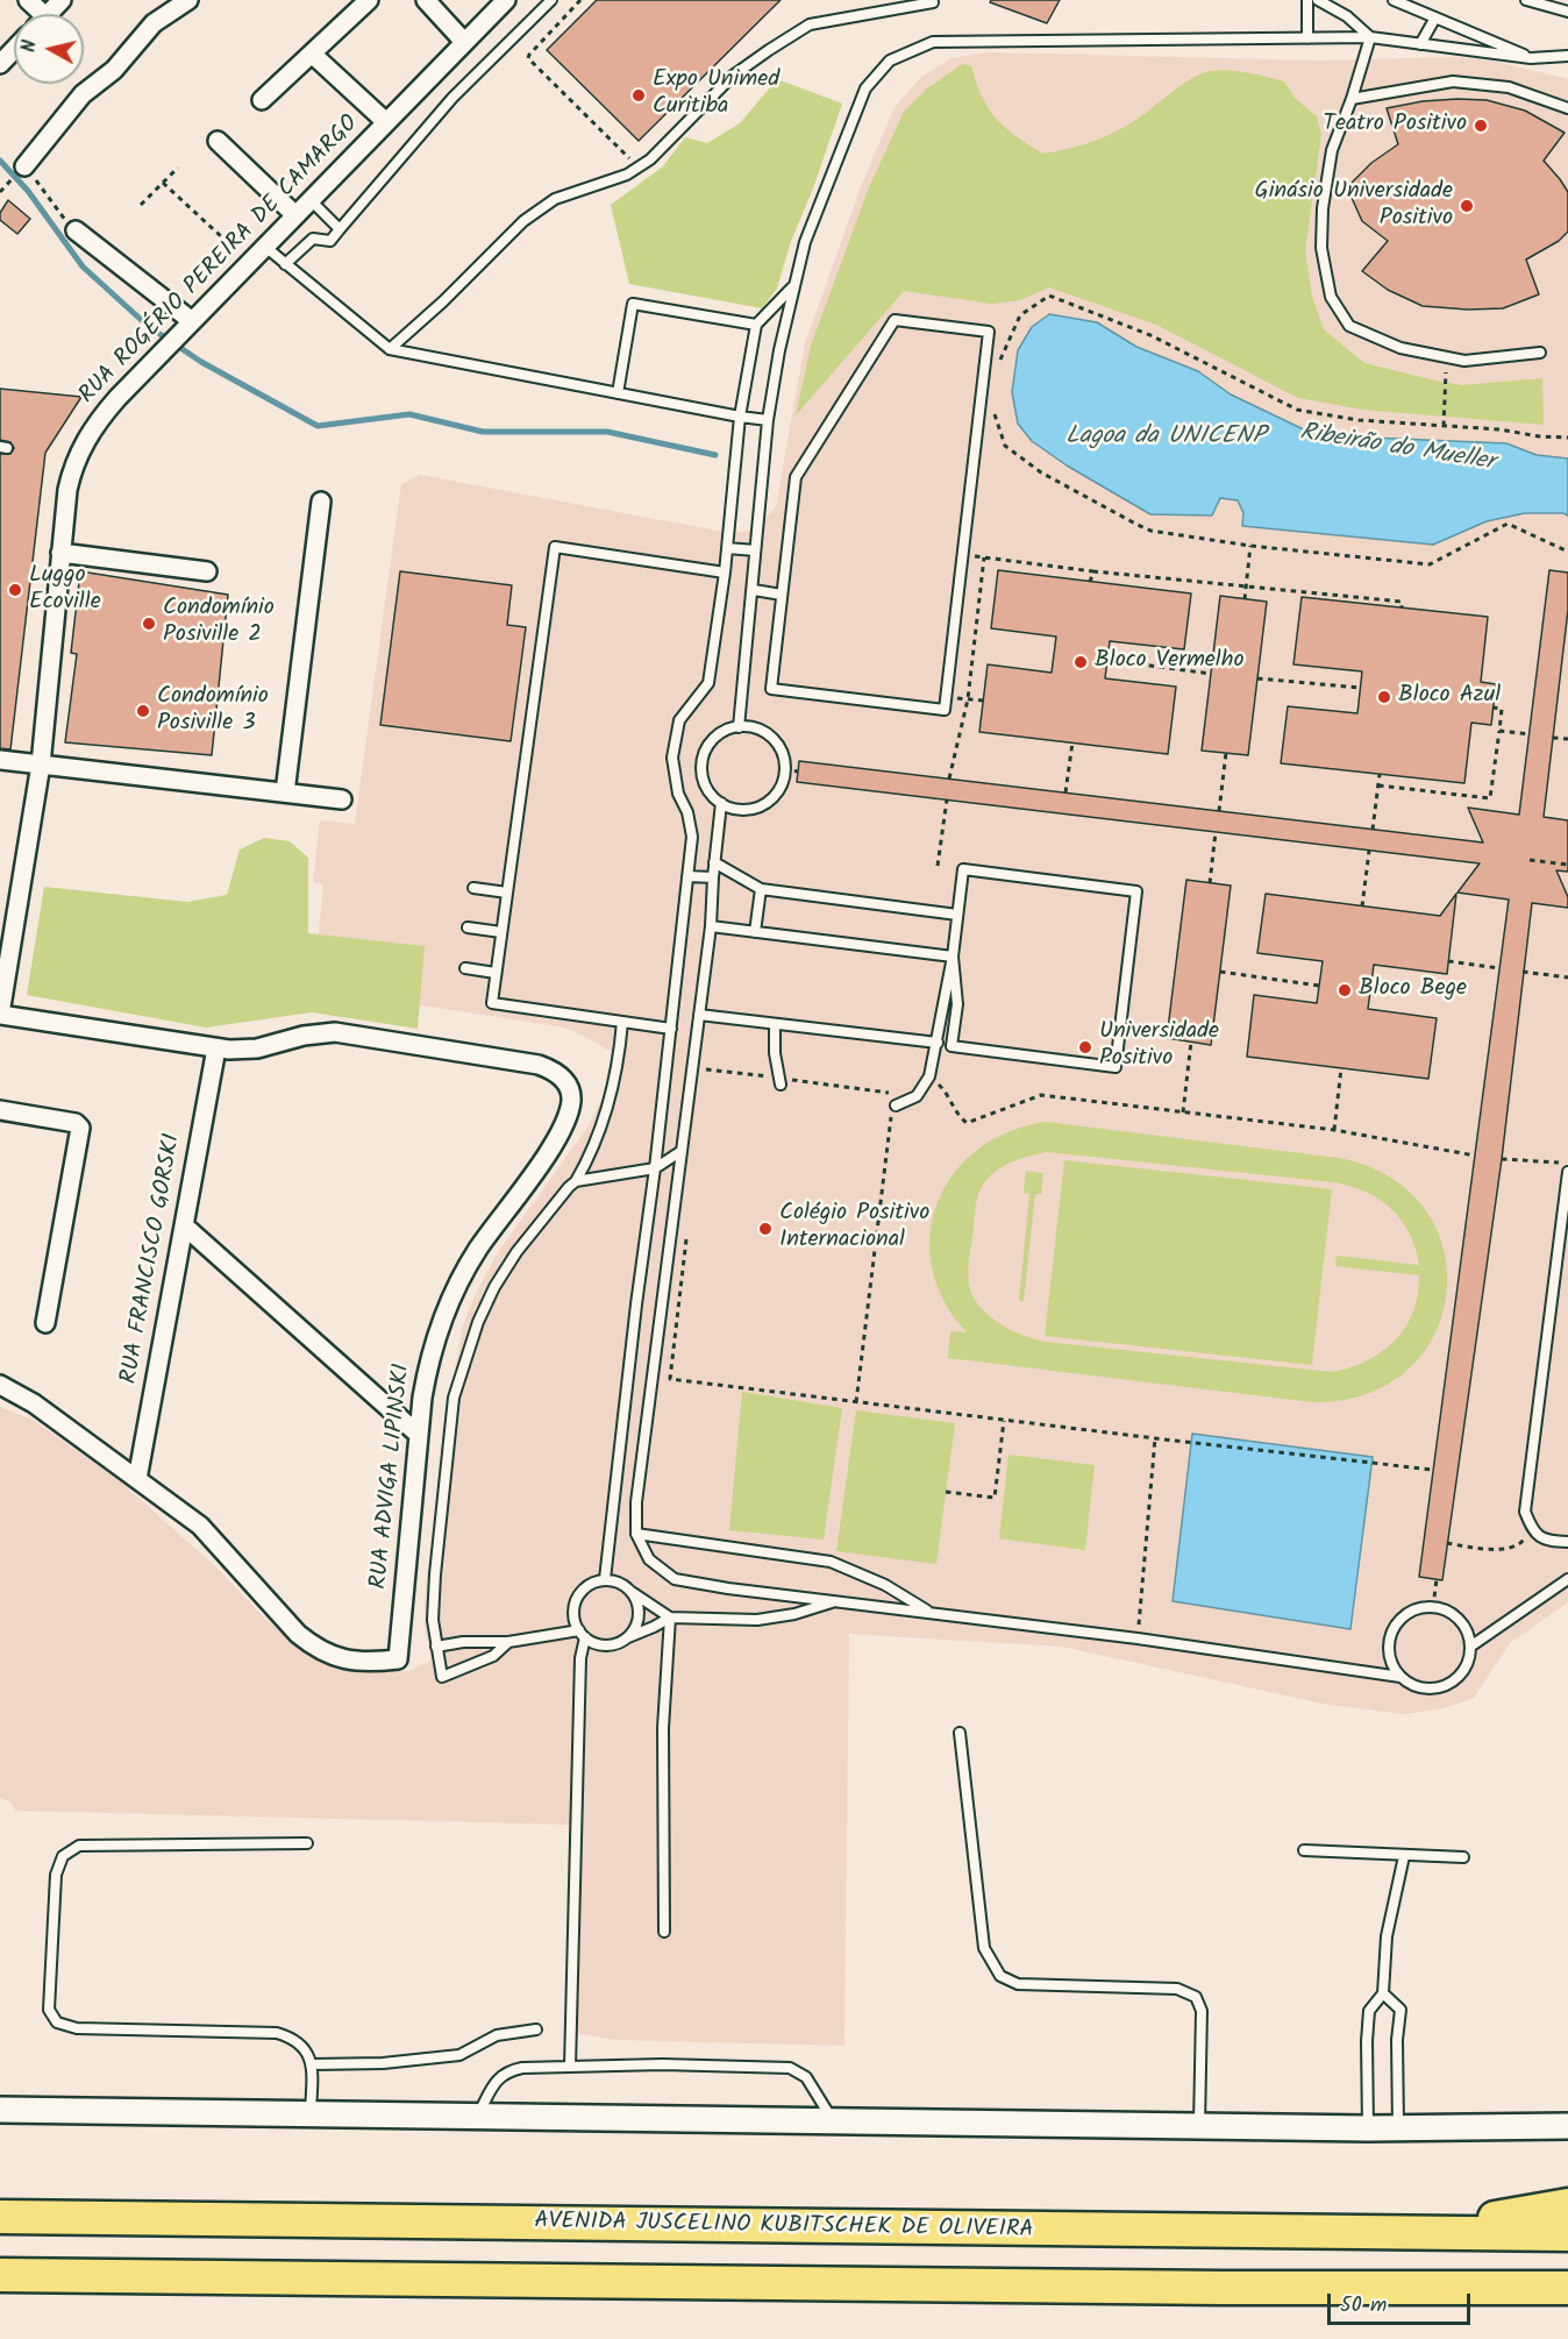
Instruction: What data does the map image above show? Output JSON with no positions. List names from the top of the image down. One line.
{"streets":{"highway":["AVENIDA JUSCELINO KUBITSCHEK DE OLIVEIRA"],"street":["RUA ROGÉRIO PEREIRA DE CAMARGO","RUA FRANCISCO GORSKI","RUA ADVIGA LIPINSKI"]},"crossings":[["RUA FRANCISCO GORSKI","RUA ADVIGA LIPINSKI"]],"water":["Lagoa da UNICENP","Ribeirão do Mueller"],"places":["Expo Unimed Curitiba","Teatro Positivo","Ginásio Universidade Positivo","Luggo Ecoville","Condomínio Posiville 2","Bloco Vermelho","Bloco Azul","Condomínio Posiville 3","Bloco Bege","Universidade Positivo","Colégio Positivo Internacional"],"scale_bar":"50 m","north":"left"}
